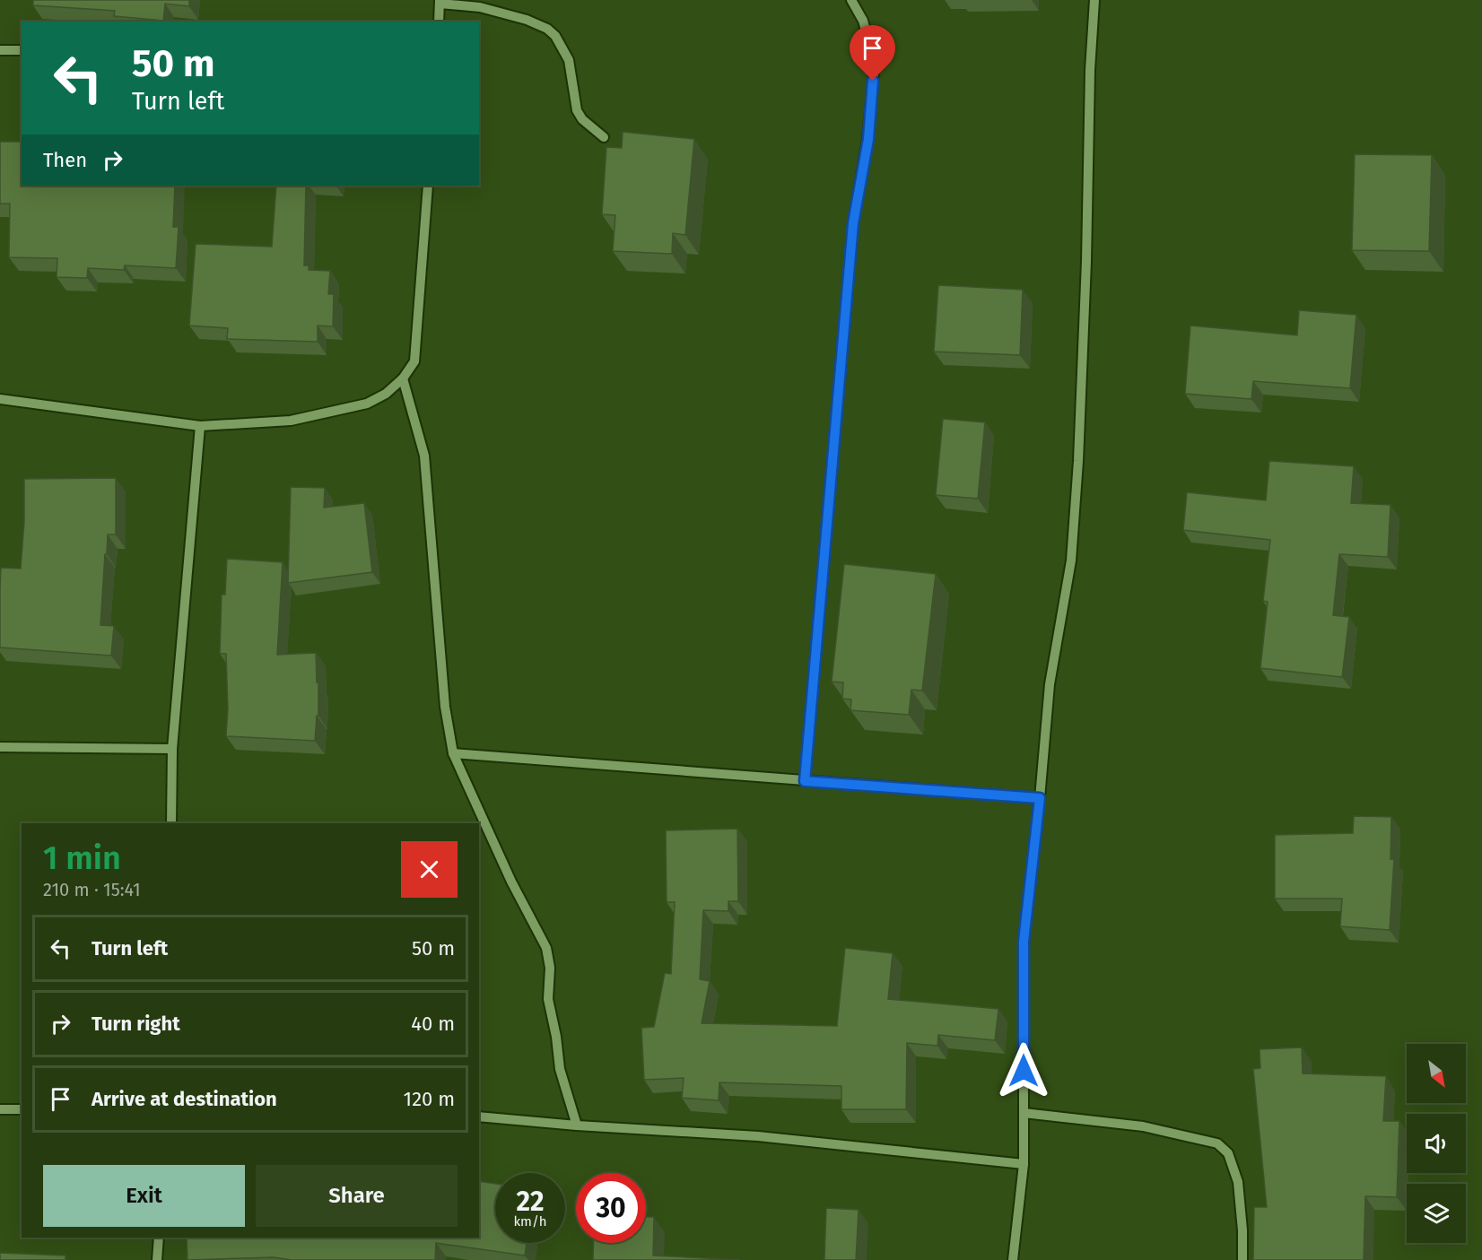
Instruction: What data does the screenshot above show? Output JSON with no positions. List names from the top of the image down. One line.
{"north":"bottom right","page":{"turn":["50 m","Turn left"],"then":"Then","heading":["1 min","210 m · 15:41"],"list":[{"name":"Turn left","value":"50 m"},{"name":"Turn right","value":"40 m"},{"name":"Arrive at destination","value":"120 m"}],"buttons":["Exit","Share"],"speed":"22 km/h","limit":"30"}}
